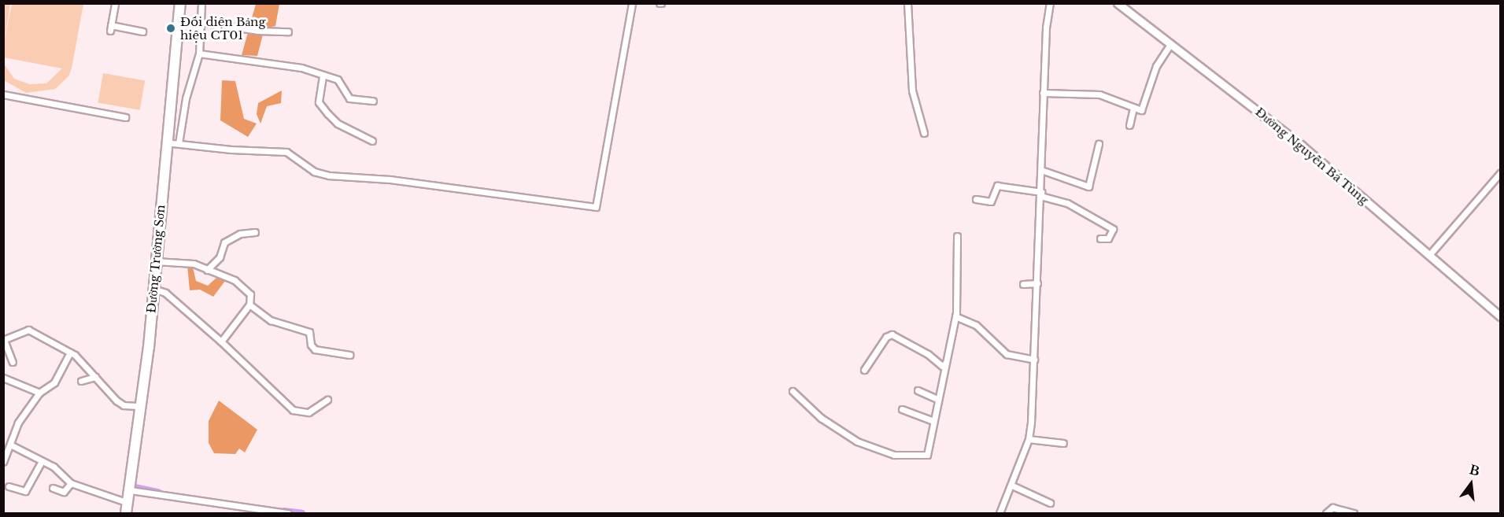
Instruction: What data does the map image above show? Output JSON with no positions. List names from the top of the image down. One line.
{"streets":{"highway":["Đường Trường Sơn"],"main road":["Đường Nguyễn Bá Tùng"]},"places":["Đối diện Bảng hiệu CT01"],"north":"top"}
